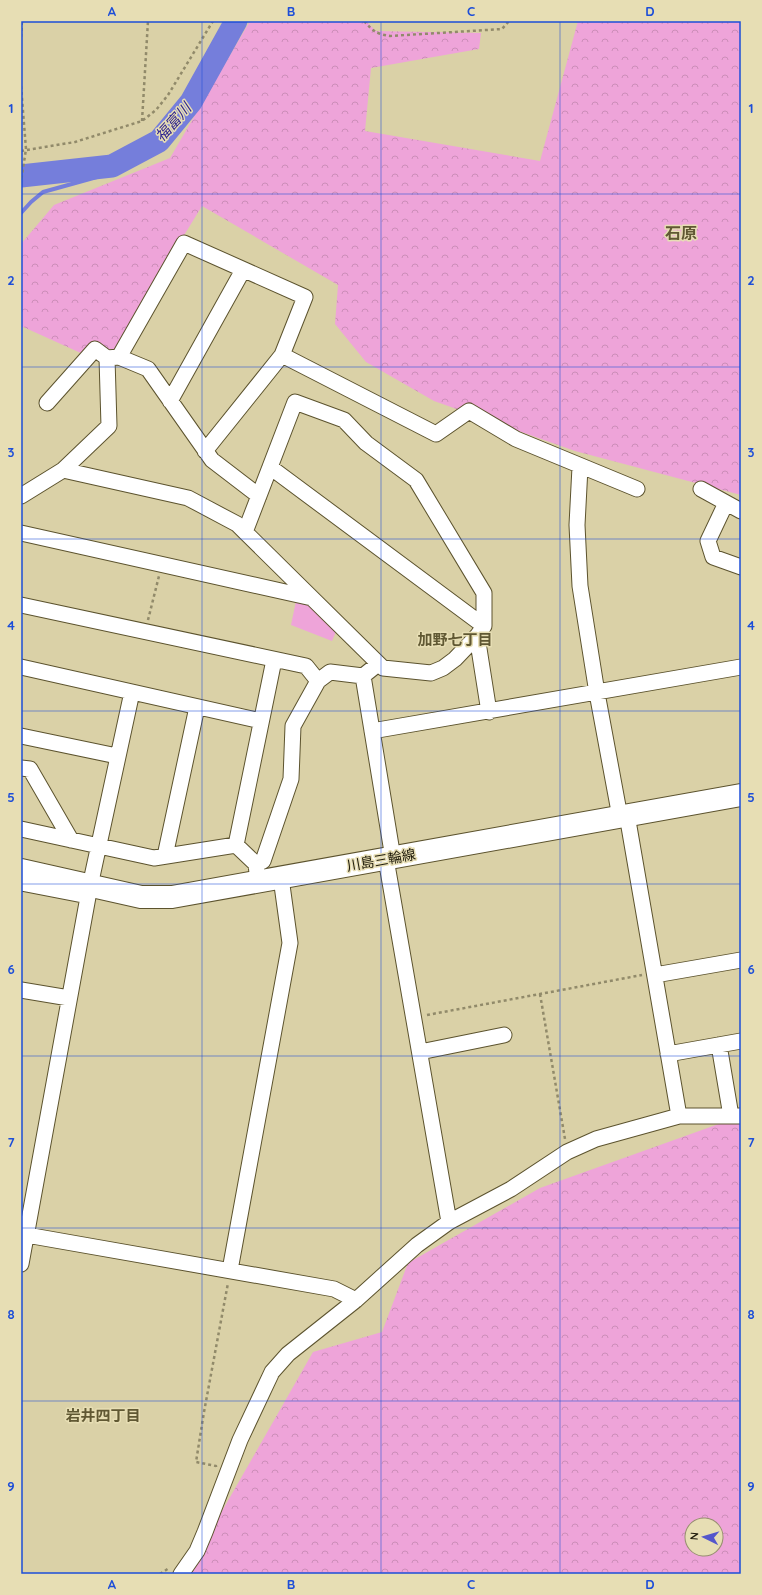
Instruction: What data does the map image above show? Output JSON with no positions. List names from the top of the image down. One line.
{"streets":{"main road":["川島三輪線"]},"districts":["石原","加野七丁目","岩井四丁目"],"water":["福富川"],"north":"left","grid":{"columns":["A","B","C","D"],"rows":["1","2","3","4","5","6","7","8","9"]}}
